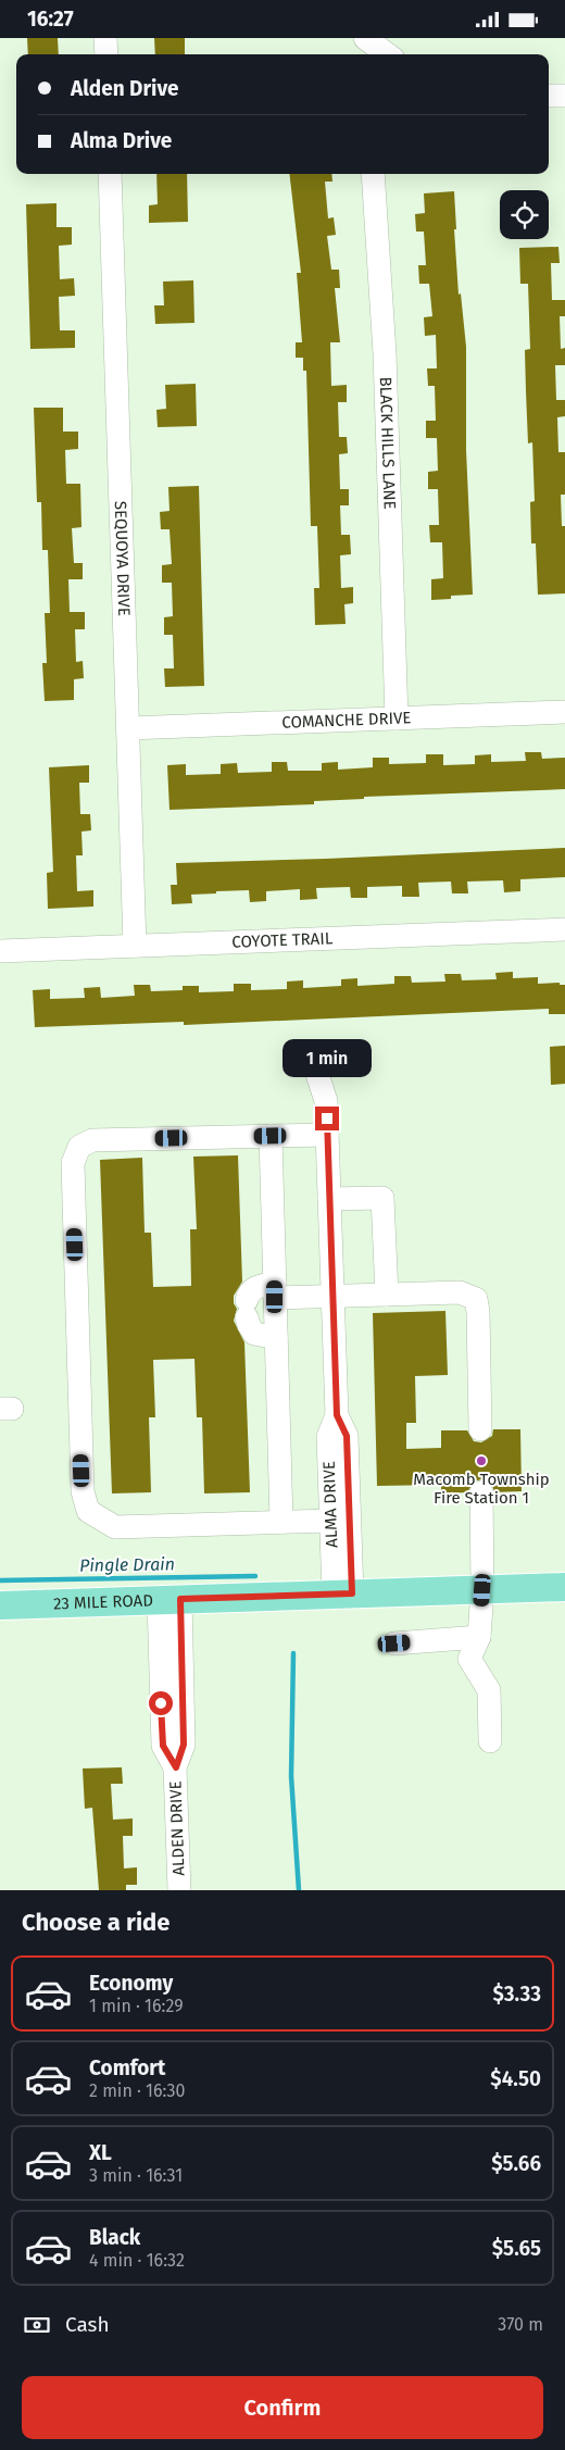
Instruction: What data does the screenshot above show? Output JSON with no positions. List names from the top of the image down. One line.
{"streets":{"main road":["23 MILE ROAD"],"street":["BLACK HILLS LANE","SEQUOYA DRIVE","COMANCHE DRIVE","COYOTE TRAIL","ALMA DRIVE","ALDEN DRIVE"]},"crossings":[["BLACK HILLS LANE","COMANCHE DRIVE"],["SEQUOYA DRIVE","COMANCHE DRIVE"],["SEQUOYA DRIVE","COYOTE TRAIL"],["ALMA DRIVE","23 MILE ROAD"],["23 MILE ROAD","ALDEN DRIVE"]],"water":["Pingle Drain"],"places":["Macomb Township Fire Station 1"],"page":{"status":"16:27","banner":["Alden Drive","Alma Drive"],"bubble":"1 min","heading":"Choose a ride","list":[{"name":"Economy","note":"1 min · 16:29","value":"$3.33"},{"name":"Comfort","note":"2 min · 16:30","value":"$4.50"},{"name":"XL","note":"3 min · 16:31","value":"$5.66"},{"name":"Black","note":"4 min · 16:32","value":"$5.65"}],"pay":["Cash","370 m"],"buttons":"Confirm"}}
